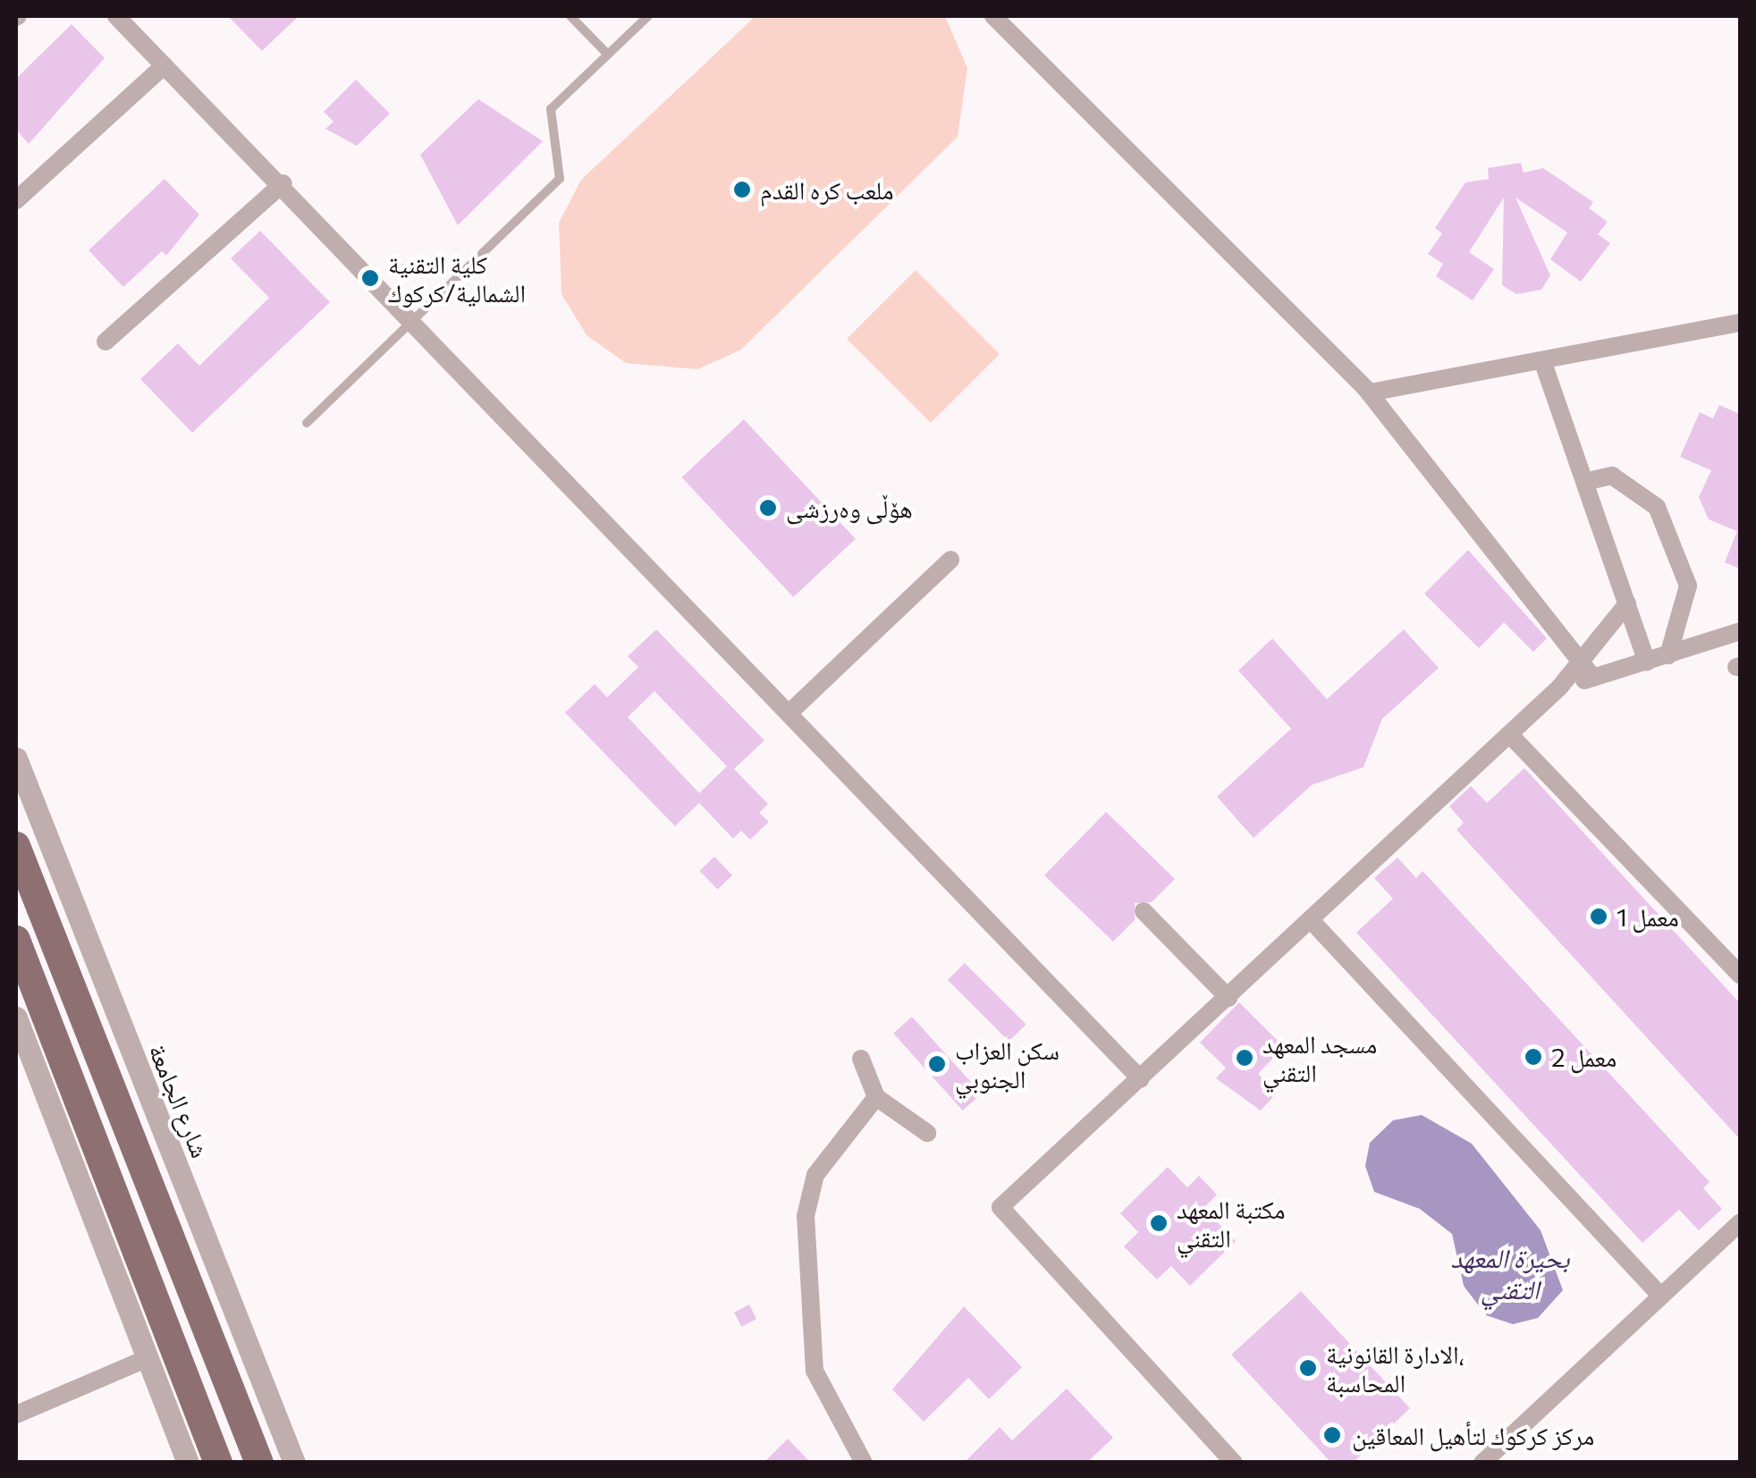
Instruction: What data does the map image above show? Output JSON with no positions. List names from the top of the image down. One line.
{"streets":{"street":["شارع الجامعة"]},"water":["بحيرة المعهد التقني"],"places":["ملعب كره القدم","كلية التقنية الشمالية/كركوك","هۆڵی وەرزشی","معمل 1","معمل 2","مسجد المعهد التقني","سكن العزاب الجنوبي","مكتبة المعهد التقني","الادارة القانونية، المحاسبة","مركز كركوك لتأهيل المعاقين"]}
